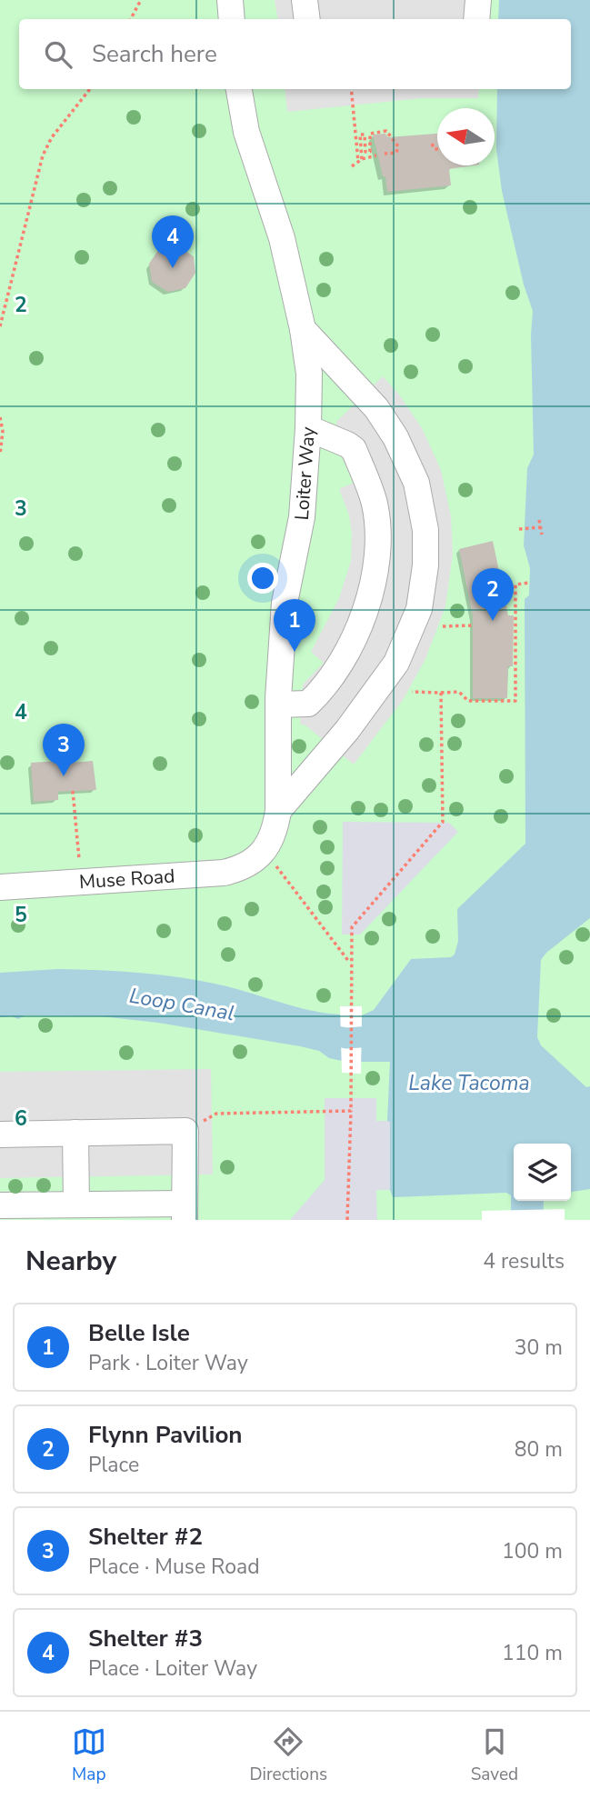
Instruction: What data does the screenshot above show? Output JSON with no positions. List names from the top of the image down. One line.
{"streets":{"street":["Loiter Way","Muse Road"]},"crossings":[["Loiter Way","Muse Road"]],"water":["Loop Canal","Lake Tacoma"],"north":"left","page":{"search":"Search here","pins":["4","2","1","3"],"heading":["Nearby","4 results"],"list":[{"mark":"1","name":"Belle Isle","note":"Park · Loiter Way","value":"30 m"},{"mark":"2","name":"Flynn Pavilion","note":"Place","value":"80 m"},{"mark":"3","name":"Shelter #2","note":"Place · Muse Road","value":"100 m"},{"mark":"4","name":"Shelter #3","note":"Place · Loiter Way","value":"110 m"}],"nav":["Map","Directions","Saved"]},"grid":{"rows":["2","3","4","5","6"]}}
